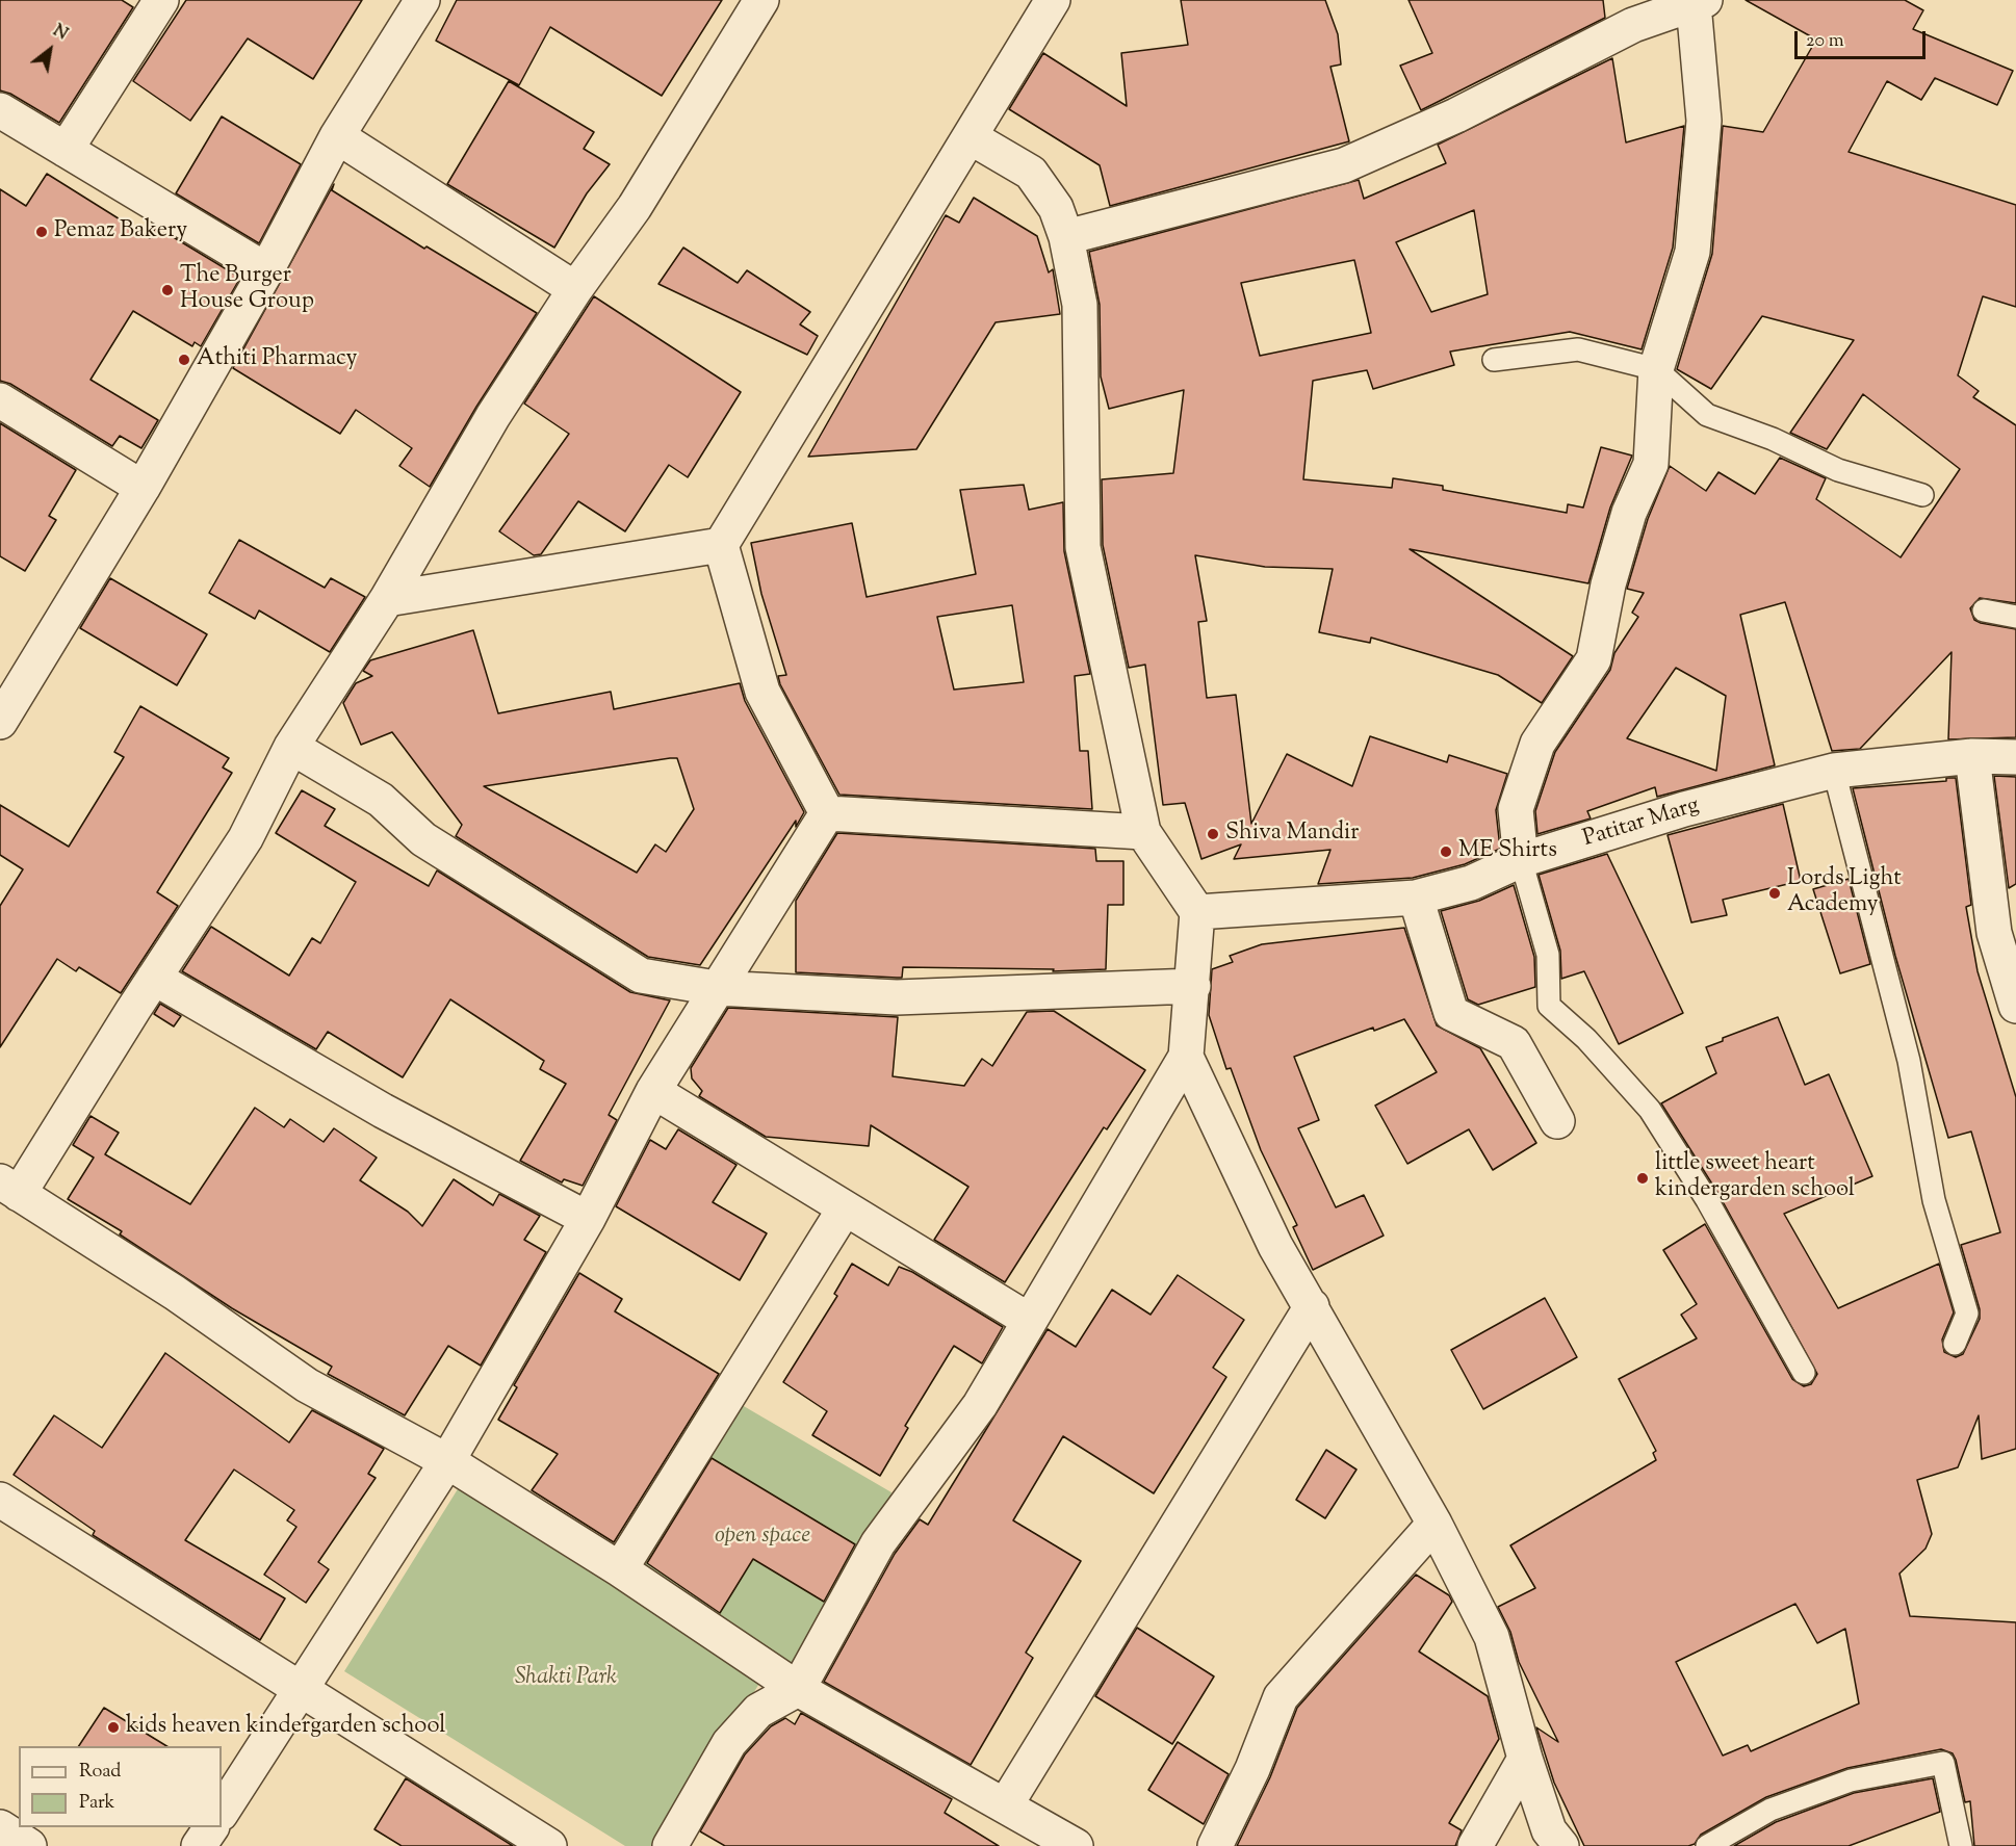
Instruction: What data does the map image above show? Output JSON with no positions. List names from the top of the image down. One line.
{"streets":{"street":["Patitar Marg"]},"parks":["open space","Shakti Park"],"places":["Pemaz Bakery","The Burger House Group","Athiti Pharmacy","Shiva Mandir","ME Shirts","Lords Light Academy","little sweet heart kindergarden school","kids heaven kindergarden school"],"legend":["Road","Park"],"scale_bar":"20 m","north":"top right"}
